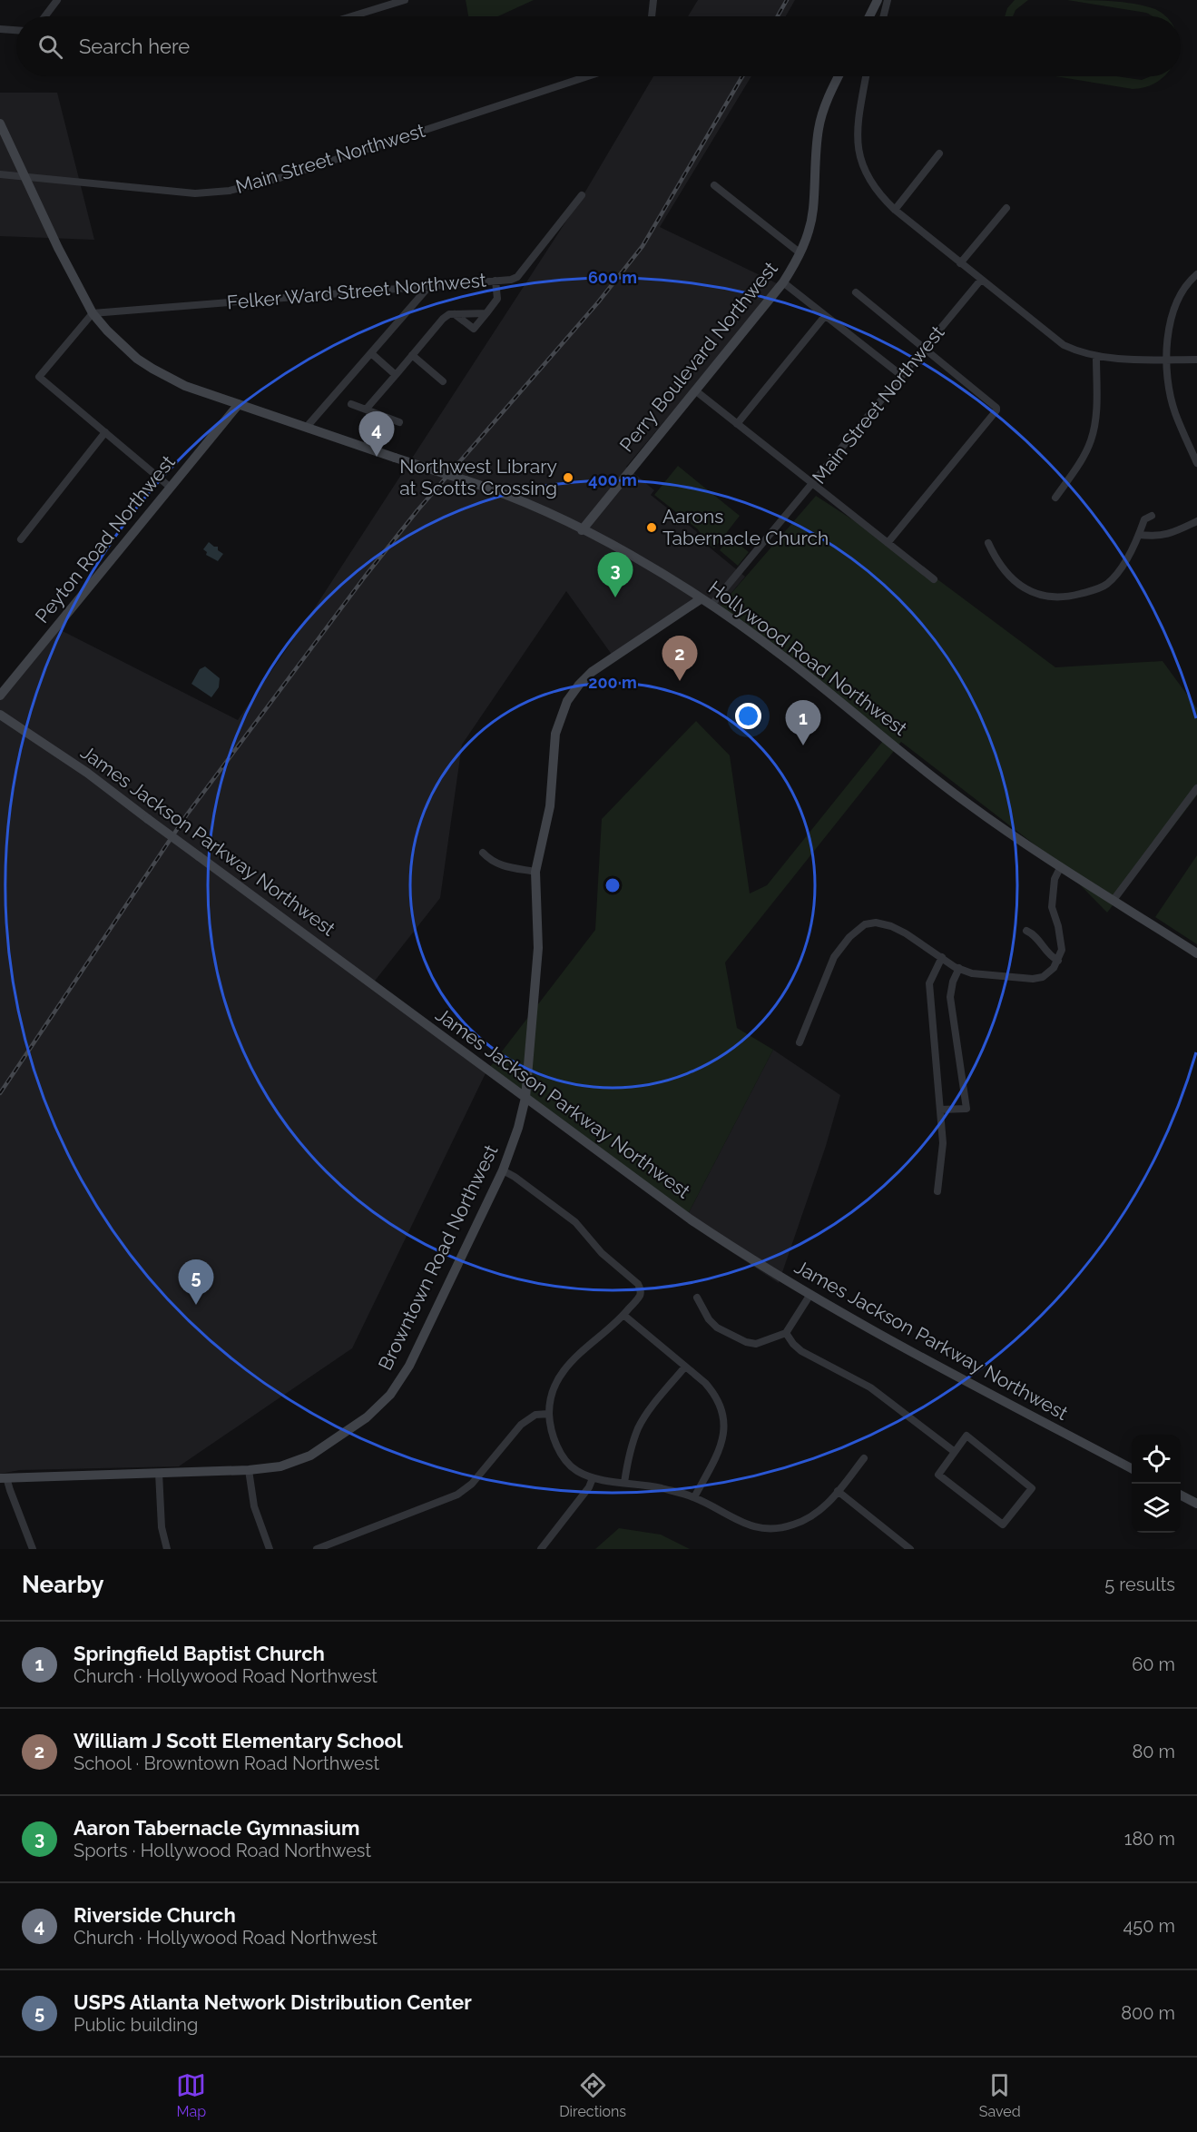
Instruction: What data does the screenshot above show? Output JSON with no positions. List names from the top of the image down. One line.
{"streets":{"street":["Main Street Northwest","Felker Ward Street Northwest","Perry Boulevard Northwest","Peyton Road Northwest","Hollywood Road Northwest","James Jackson Parkway Northwest","Browntown Road Northwest"]},"crossings":[["Main Street Northwest","Hollywood Road Northwest"],["Felker Ward Street Northwest","Hollywood Road Northwest"],["Perry Boulevard Northwest","Hollywood Road Northwest"],["Peyton Road Northwest","Hollywood Road Northwest"],["Hollywood Road Northwest","Browntown Road Northwest"],["James Jackson Parkway Northwest","Browntown Road Northwest"]],"places":["Northwest Library at Scotts Crossing","Aarons Tabernacle Church"],"page":{"search":"Search here","pins":["4","3","2","1","5"],"heading":["Nearby","5 results"],"list":[{"mark":"1","name":"Springfield Baptist Church","note":"Church · Hollywood Road Northwest","value":"60 m"},{"mark":"2","name":"William J Scott Elementary School","note":"School · Browntown Road Northwest","value":"80 m"},{"mark":"3","name":"Aaron Tabernacle Gymnasium","note":"Sports · Hollywood Road Northwest","value":"180 m"},{"mark":"4","name":"Riverside Church","note":"Church · Hollywood Road Northwest","value":"450 m"},{"mark":"5","name":"USPS Atlanta Network Distribution Center","note":"Public building","value":"800 m"}],"nav":["Map","Directions","Saved"]},"rings":["600 m","400 m","200 m"]}
